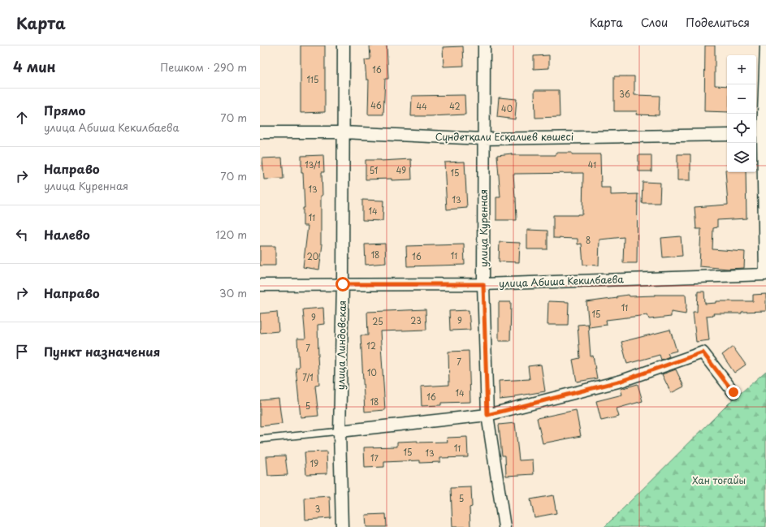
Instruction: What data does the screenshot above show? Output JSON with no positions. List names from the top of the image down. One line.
{"streets":{"street":["Сүндетқали Есқалиев көшесі","улица Куренная","улица Абиша Кекилбаева","улица Линдовская"]},"crossings":[["Сүндетқали Есқалиев көшесі","улица Куренная"],["Сүндетқали Есқалиев көшесі","улица Линдовская"],["улица Куренная","улица Абиша Кекилбаева"],["улица Абиша Кекилбаева","улица Линдовская"]],"parks":["Хан тоғайы"],"house_numbers":["16","115","36","46","44","42","40","13/1","41","51","49","15","13","13","14","11","8","18","11","20","16","11","15","9","23","9","25","12","7","7","10","7/1","14","16","18","5","11","15","13","17","19","5","3"],"page":{"header":"Карта","nav":["Карта","Слои","Поделиться"],"heading":["4 мин","Пешком · 290 m"],"map_buttons":["+","−"],"list":[["Прямо","улица Абиша Кекилбаева","70 m"],["Направо","улица Куренная","70 m"],["Налево","120 m"],["Направо","30 m"],"Пункт назначения"]}}
